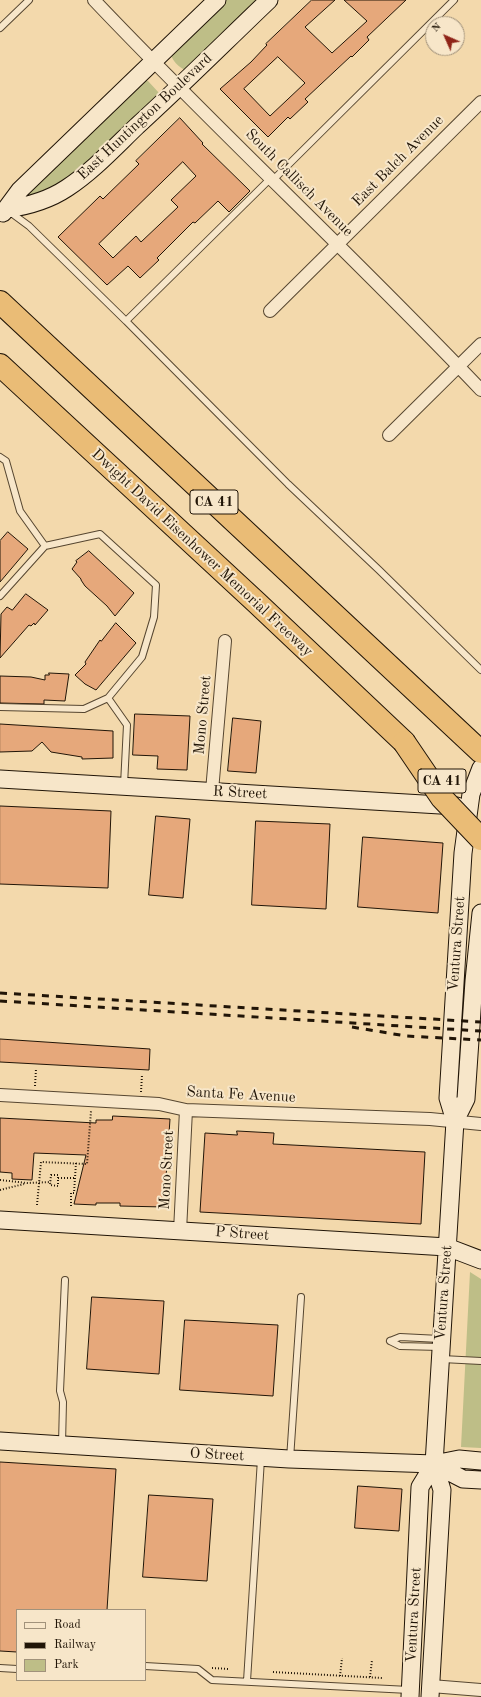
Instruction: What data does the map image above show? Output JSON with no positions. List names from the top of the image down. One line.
{"streets":{"highway":["CA 41","Dwight David Eisenhower Memorial Freeway"],"main road":["East Huntington Boulevard","R Street","Ventura Street","P Street","O Street"],"street":["East Balch Avenue","South Callisch Avenue","Mono Street","Santa Fe Avenue"]},"crossings":[["East Huntington Boulevard","South Callisch Avenue"],["East Balch Avenue","South Callisch Avenue"],["CA 41","Dwight David Eisenhower Memorial Freeway"],["CA 41","R Street"],["CA 41","Ventura Street"],["Mono Street","R Street"],["Mono Street","Santa Fe Avenue"],["Mono Street","P Street"],["R Street","Ventura Street"],["Ventura Street","Santa Fe Avenue"],["Ventura Street","P Street"],["Ventura Street","O Street"]],"legend":["Road","Railway","Park"],"north":"top left"}
